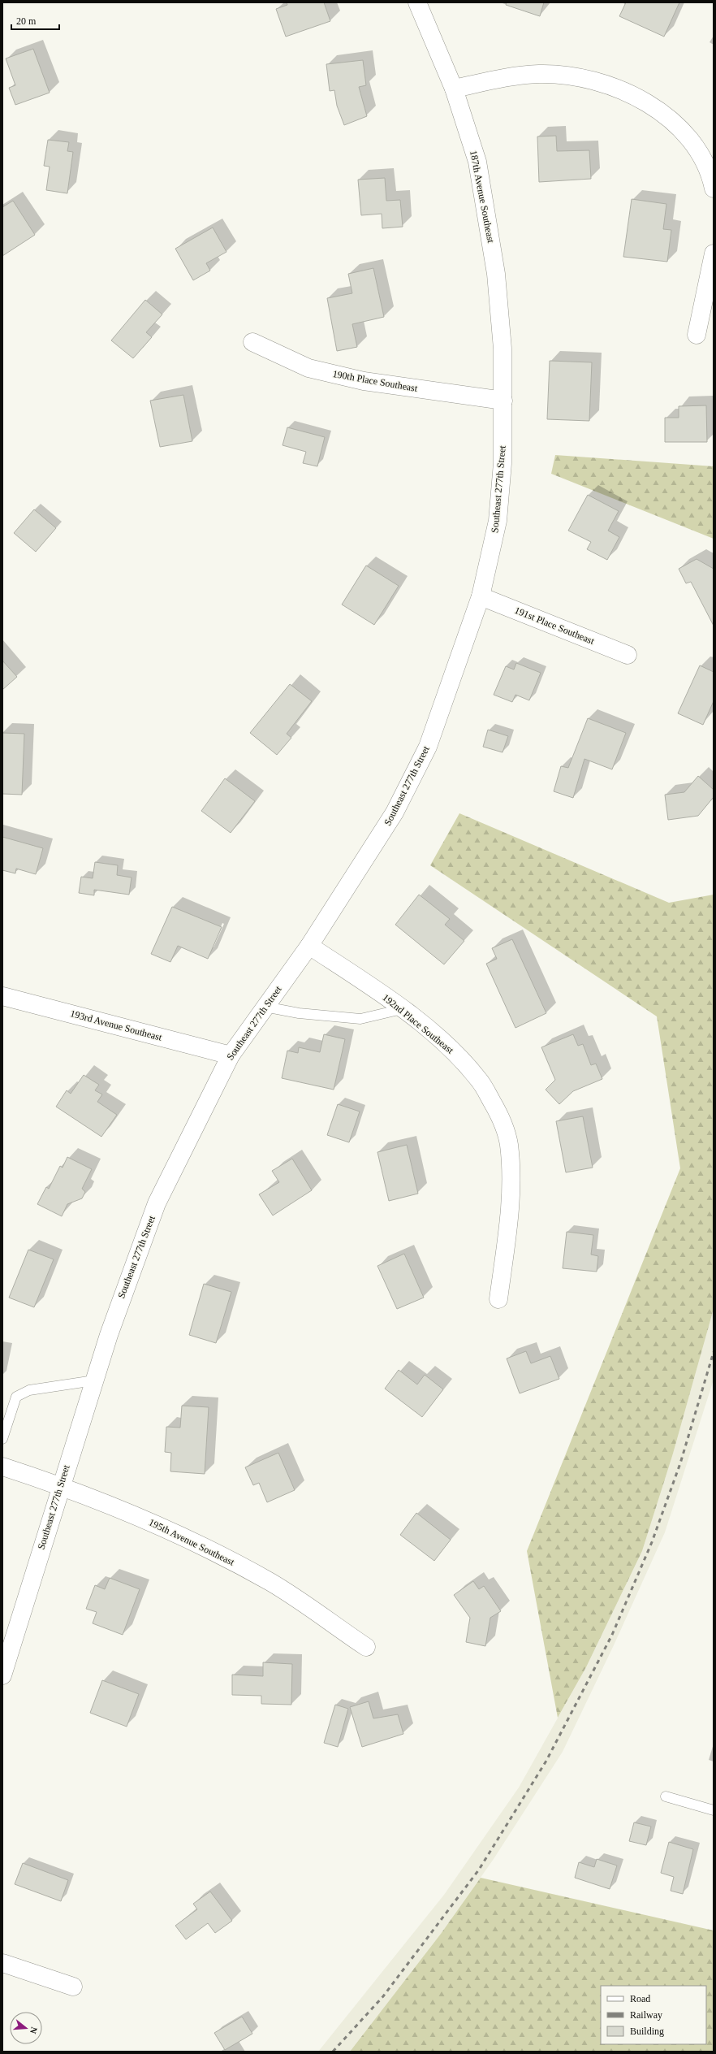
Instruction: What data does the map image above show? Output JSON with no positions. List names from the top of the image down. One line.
{"streets":{"street":["187th Avenue Southeast","190th Place Southeast","Southeast 277th Street","191st Place Southeast","192nd Place Southeast","193rd Avenue Southeast","195th Avenue Southeast"]},"crossings":[["187th Avenue Southeast","190th Place Southeast"],["187th Avenue Southeast","Southeast 277th Street"],["190th Place Southeast","Southeast 277th Street"],["Southeast 277th Street","191st Place Southeast"],["Southeast 277th Street","192nd Place Southeast"],["Southeast 277th Street","193rd Avenue Southeast"],["Southeast 277th Street","195th Avenue Southeast"]],"legend":["Road","Railway","Building"],"scale_bar":"20 m","north":"right"}
